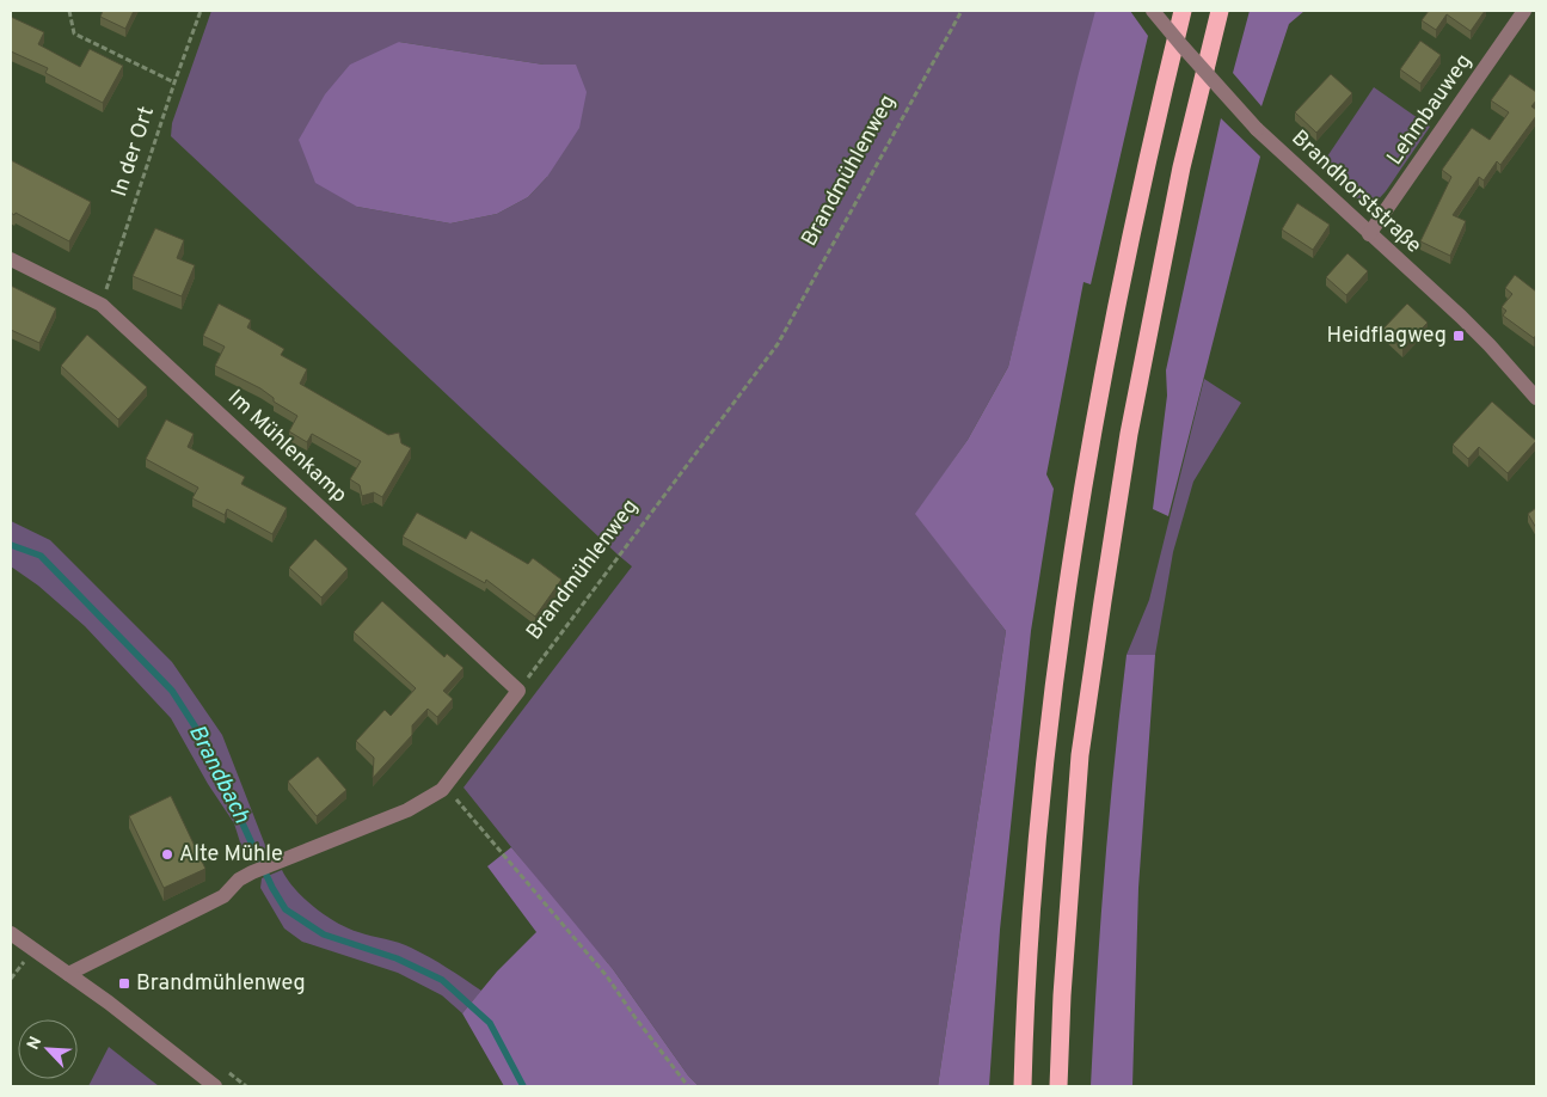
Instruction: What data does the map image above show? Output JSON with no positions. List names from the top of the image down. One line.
{"streets":{"street":["Lehmbauweg","Brandhorststraße","Im Mühlenkamp"],"path":["In der Ort","Brandmühlenweg"]},"crossings":[["Lehmbauweg","Brandhorststraße"],["In der Ort","Im Mühlenkamp"],["Brandmühlenweg","Im Mühlenkamp"]],"water":["Brandbach"],"places":{"transit":["Heidflagweg","Brandmühlenweg"],"other":["Alte Mühle"]},"north":"top left"}
